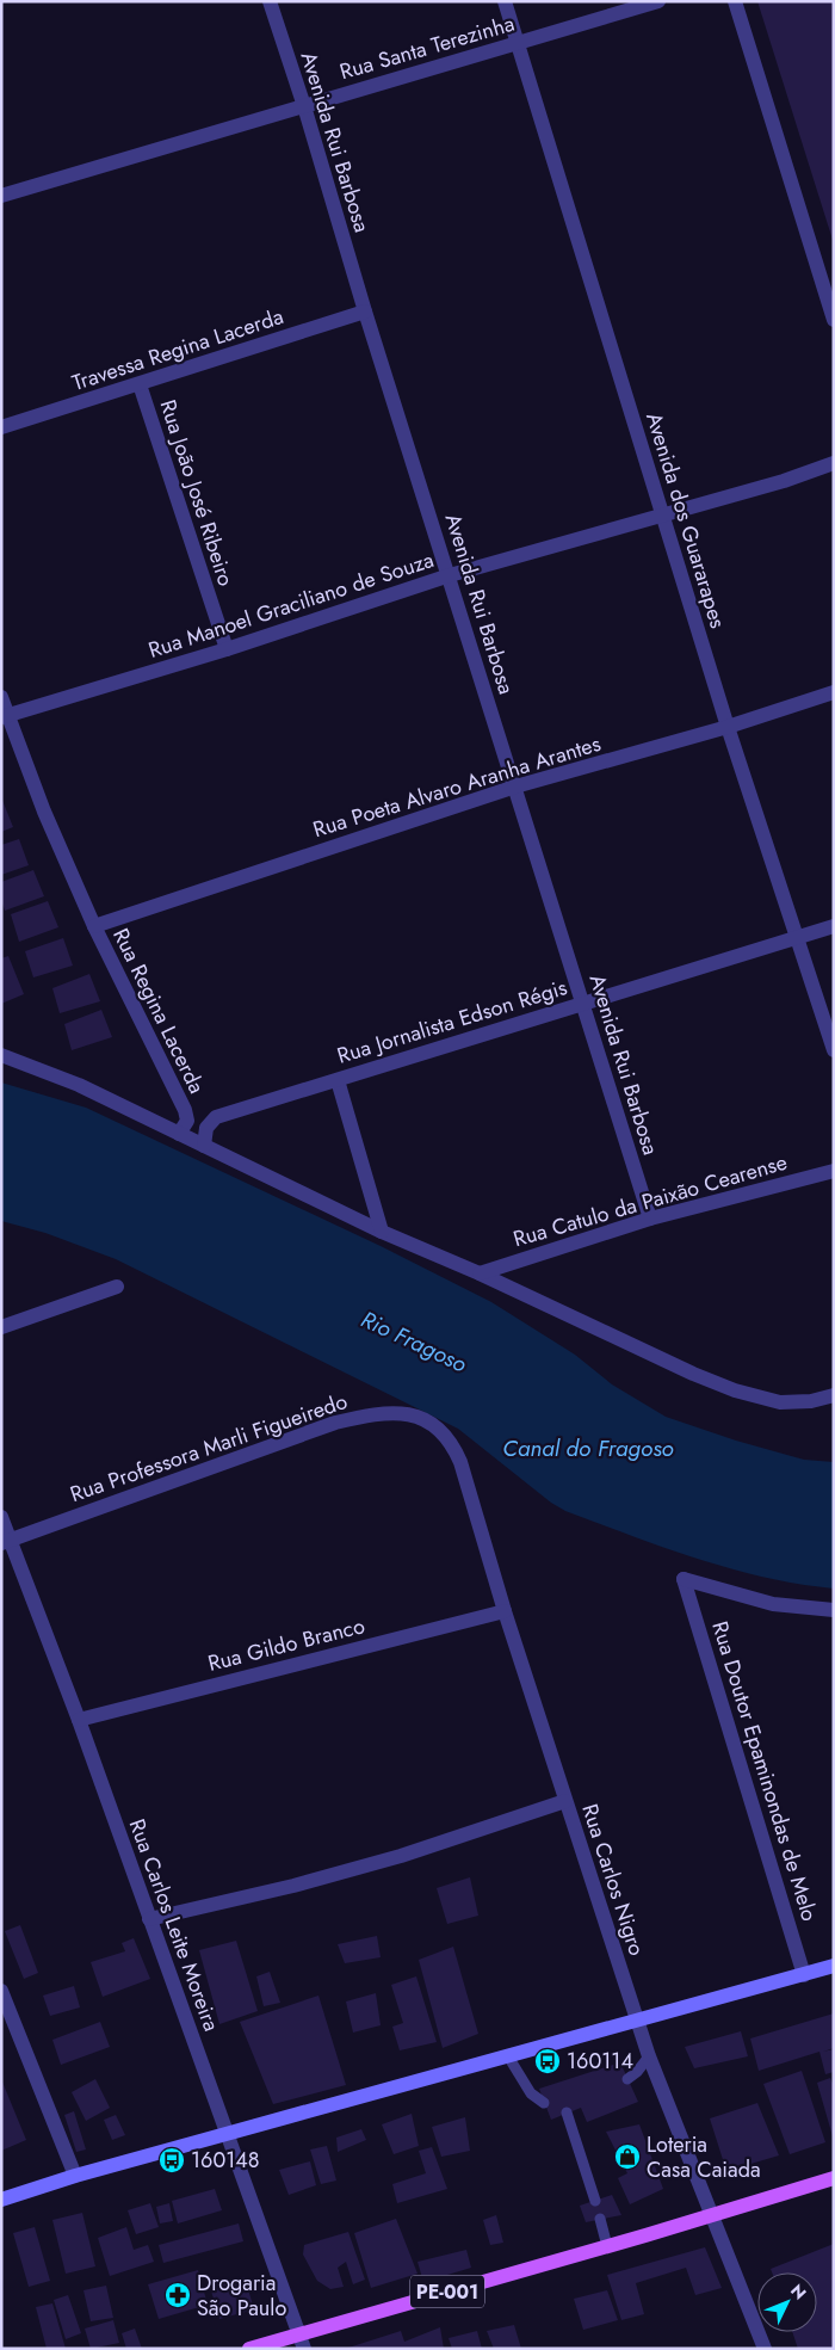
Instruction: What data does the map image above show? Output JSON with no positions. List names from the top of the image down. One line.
{"streets":{"main road":["PE-001"],"street":["Rua Santa Terezinha","Avenida Rui Barbosa","Travessa Regina Lacerda","Rua João José Ribeiro","Avenida dos Guararapes","Rua Manoel Graciliano de Souza","Rua Poeta Alvaro Aranha Arantes","Rua Regina Lacerda","Rua Jornalista Edson Régis","Rua Catulo da Paixão Cearense","Rua Professora Marli Figueiredo","Rua Gildo Branco","Rua Doutor Epaminondas de Melo","Rua Carlos Nigro","Rua Carlos Leite Moreira"]},"crossings":[["Rua Santa Terezinha","Avenida Rui Barbosa"],["Rua Santa Terezinha","Avenida dos Guararapes"],["Avenida Rui Barbosa","Travessa Regina Lacerda"],["Avenida Rui Barbosa","Rua Manoel Graciliano de Souza"],["Avenida Rui Barbosa","Rua Poeta Alvaro Aranha Arantes"],["Avenida Rui Barbosa","Rua Jornalista Edson Régis"],["Avenida Rui Barbosa","Rua Catulo da Paixão Cearense"],["Travessa Regina Lacerda","Rua João José Ribeiro"],["Rua João José Ribeiro","Rua Manoel Graciliano de Souza"],["Avenida dos Guararapes","Rua Manoel Graciliano de Souza"],["Avenida dos Guararapes","Rua Poeta Alvaro Aranha Arantes"],["Avenida dos Guararapes","Rua Jornalista Edson Régis"],["Rua Manoel Graciliano de Souza","Rua Regina Lacerda"],["Rua Poeta Alvaro Aranha Arantes","Rua Regina Lacerda"],["Rua Professora Marli Figueiredo","Rua Carlos Nigro"],["Rua Professora Marli Figueiredo","Rua Carlos Leite Moreira"],["Rua Gildo Branco","Rua Carlos Nigro"],["Rua Gildo Branco","Rua Carlos Leite Moreira"],["Rua Carlos Nigro","PE-001"],["Rua Carlos Leite Moreira","PE-001"]],"water":["Rio Fragoso","Canal do Fragoso"],"places":{"bus stop":["160114","160148"],"shop":["Loteria Casa Caiada"],"pharmacy":["Drogaria São Paulo"]},"north":"top right"}
